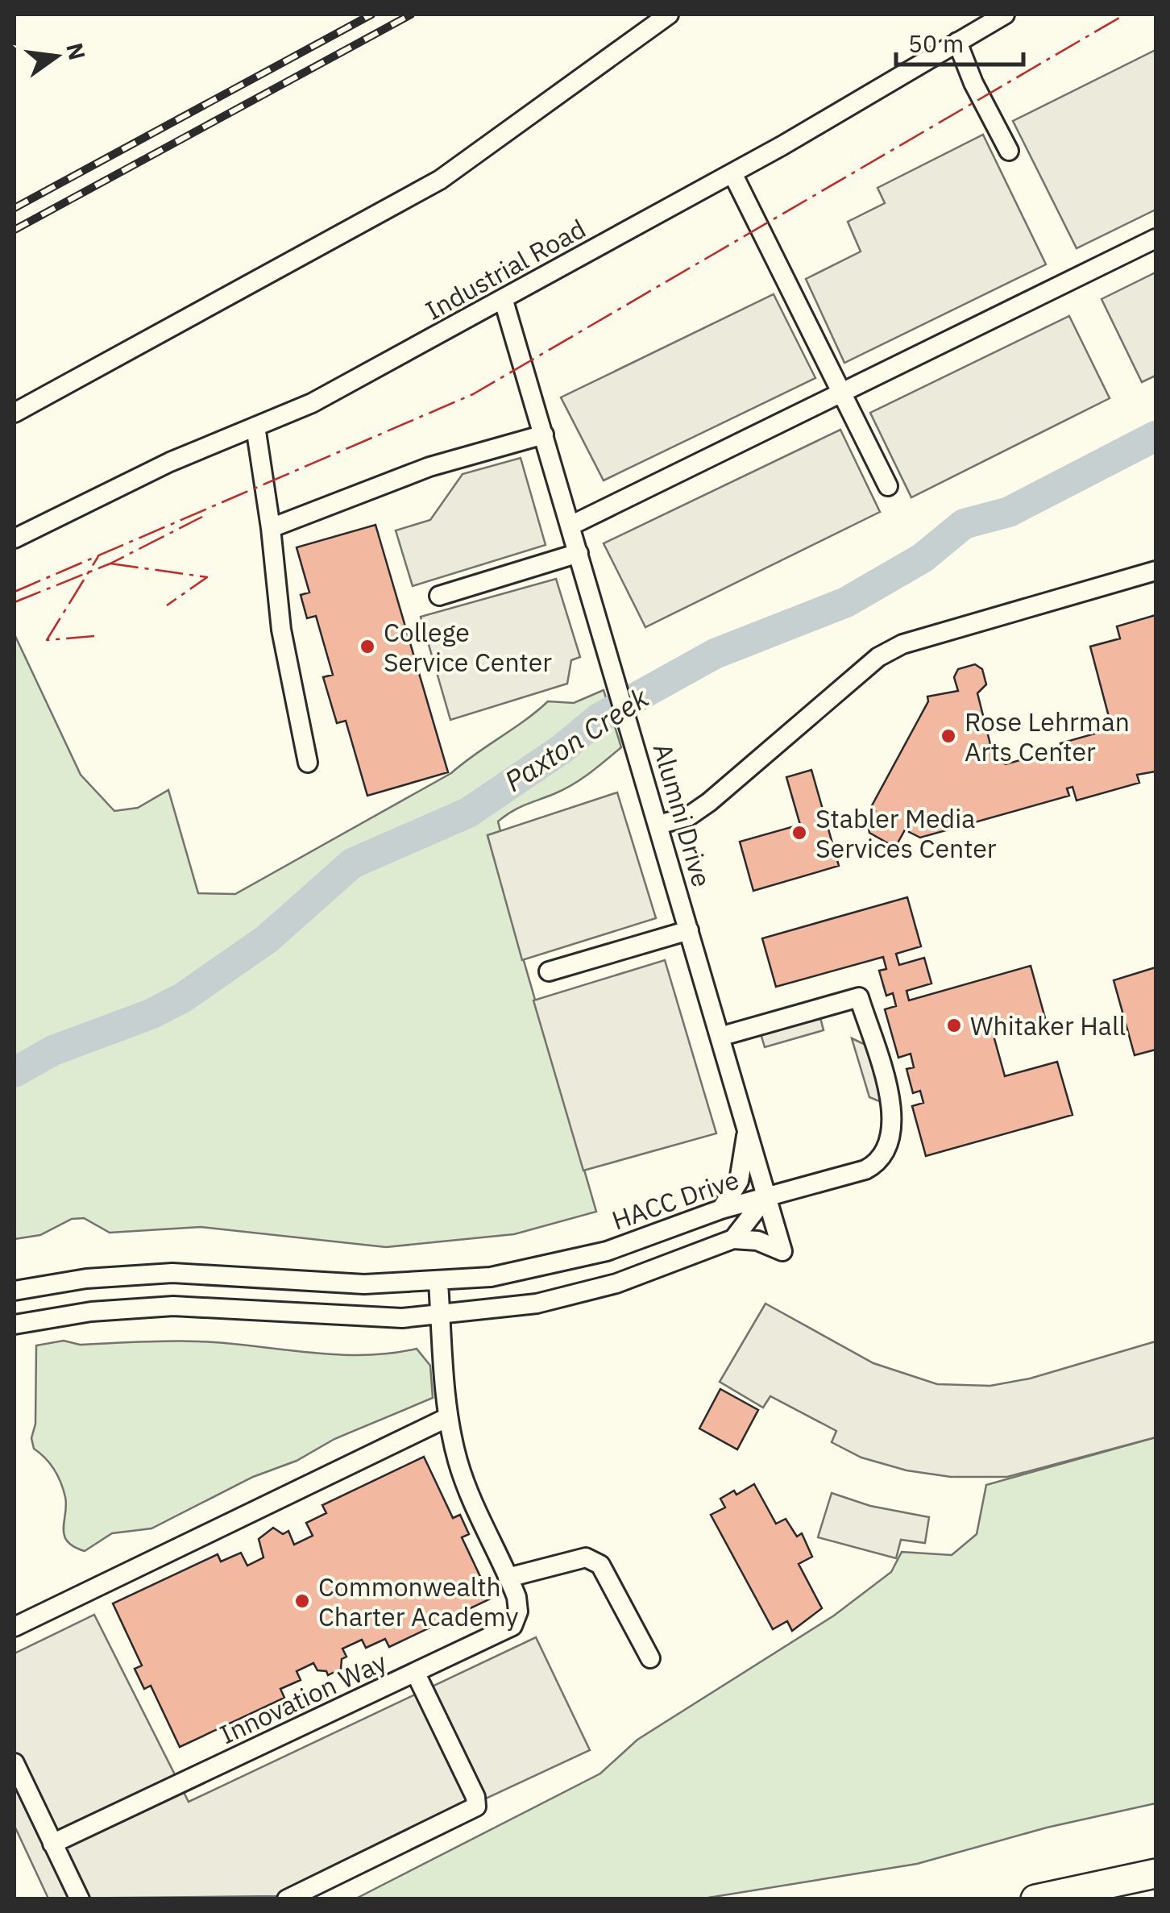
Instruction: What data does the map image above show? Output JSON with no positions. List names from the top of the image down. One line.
{"streets":{"street":["Industrial Road","Alumni Drive","HACC Drive","Innovation Way"]},"crossings":[["Industrial Road","Alumni Drive"],["Alumni Drive","HACC Drive"],["HACC Drive","Innovation Way"]],"water":["Paxton Creek"],"places":["College Service Center","Rose Lehrman Arts Center","Stabler Media Services Center","Whitaker Hall","Commonwealth Charter Academy"],"scale_bar":"50 m","north":"right"}
